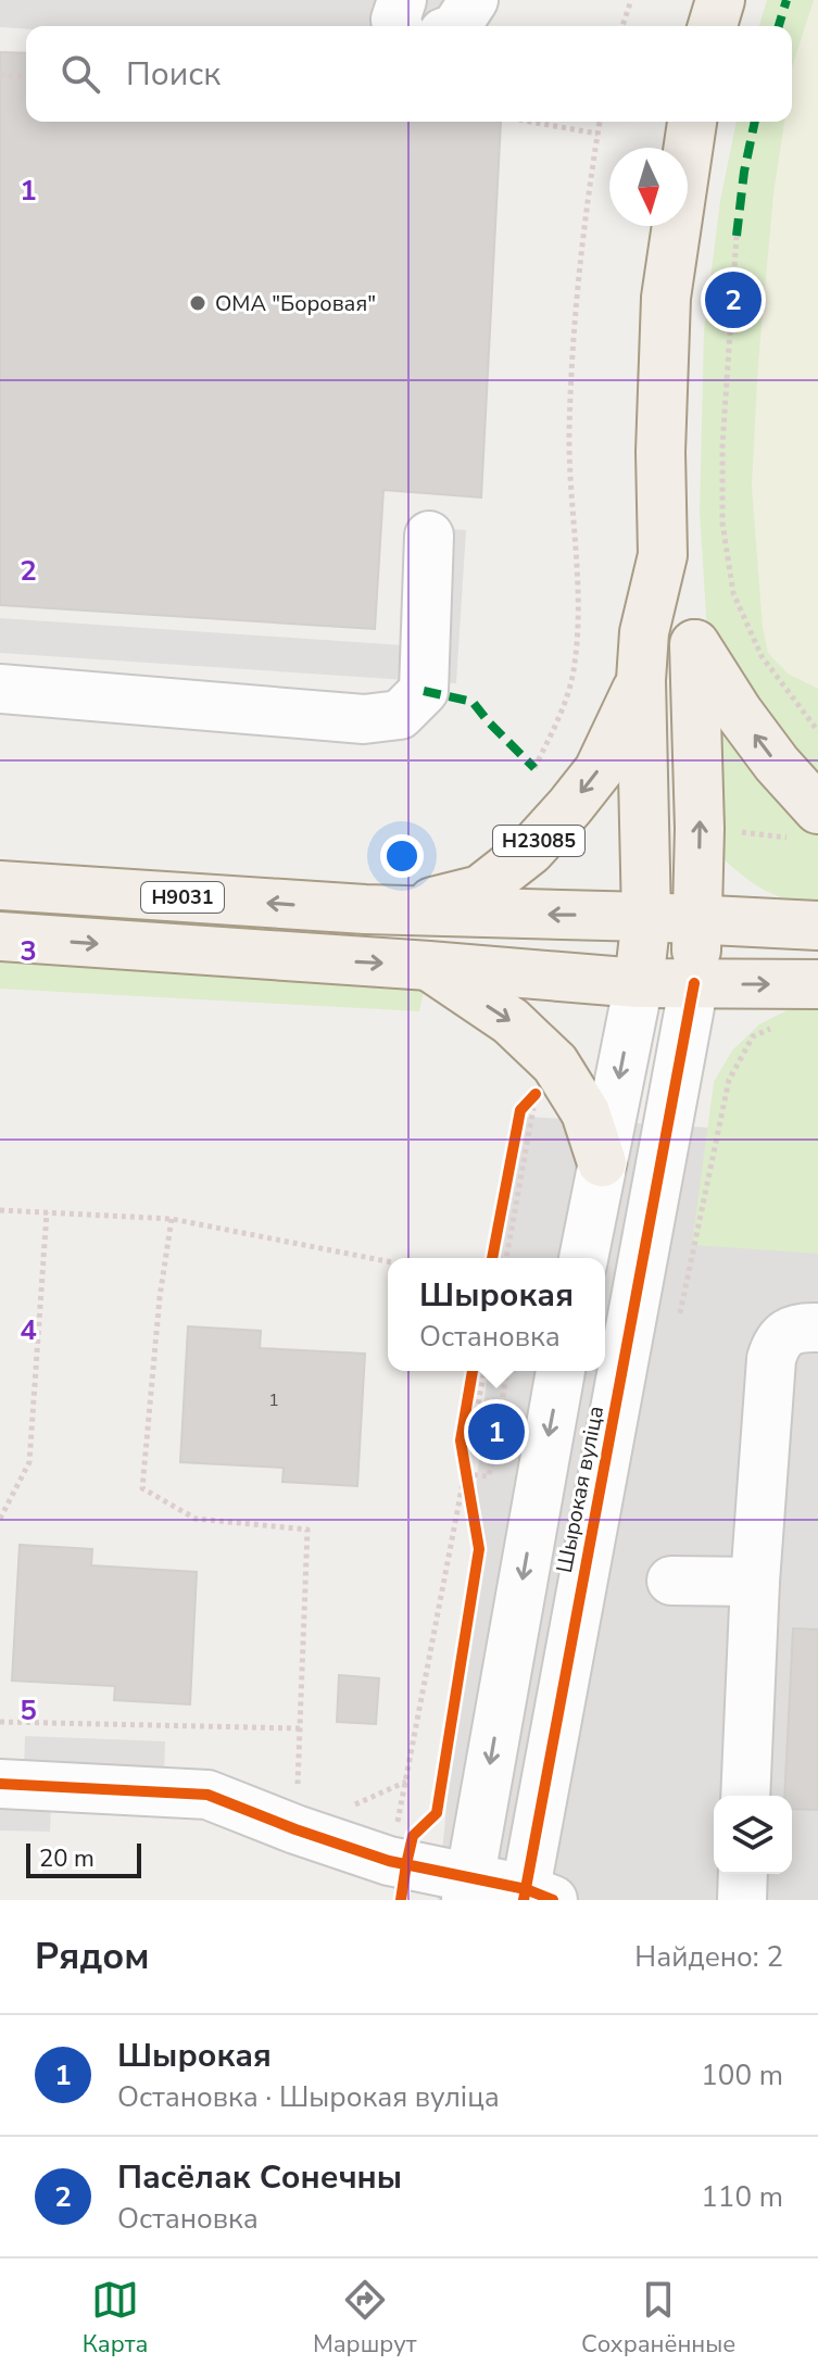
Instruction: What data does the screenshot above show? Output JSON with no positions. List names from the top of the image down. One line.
{"streets":{"main road":["Н23085","Н9031"],"street":["Шырокая вуліца"]},"crossings":[["Н23085","Н9031"]],"places":["ОМА \"Боровая\""],"house_numbers":["1"],"scale_bar":"20 m","north":"bottom","page":{"search":"Поиск","pins":["2","1"],"popup":["Шырокая","Остановка"],"scale":"20 m","heading":["Рядом","Найдено: 2"],"list":[{"mark":"1","name":"Шырокая","note":"Остановка · Шырокая вуліца","value":"100 m"},{"mark":"2","name":"Пасёлак Сонечны","note":"Остановка","value":"110 m"}],"nav":["Карта","Маршрут","Сохранённые"]},"grid":{"rows":["1","2","3","4","5"]}}
